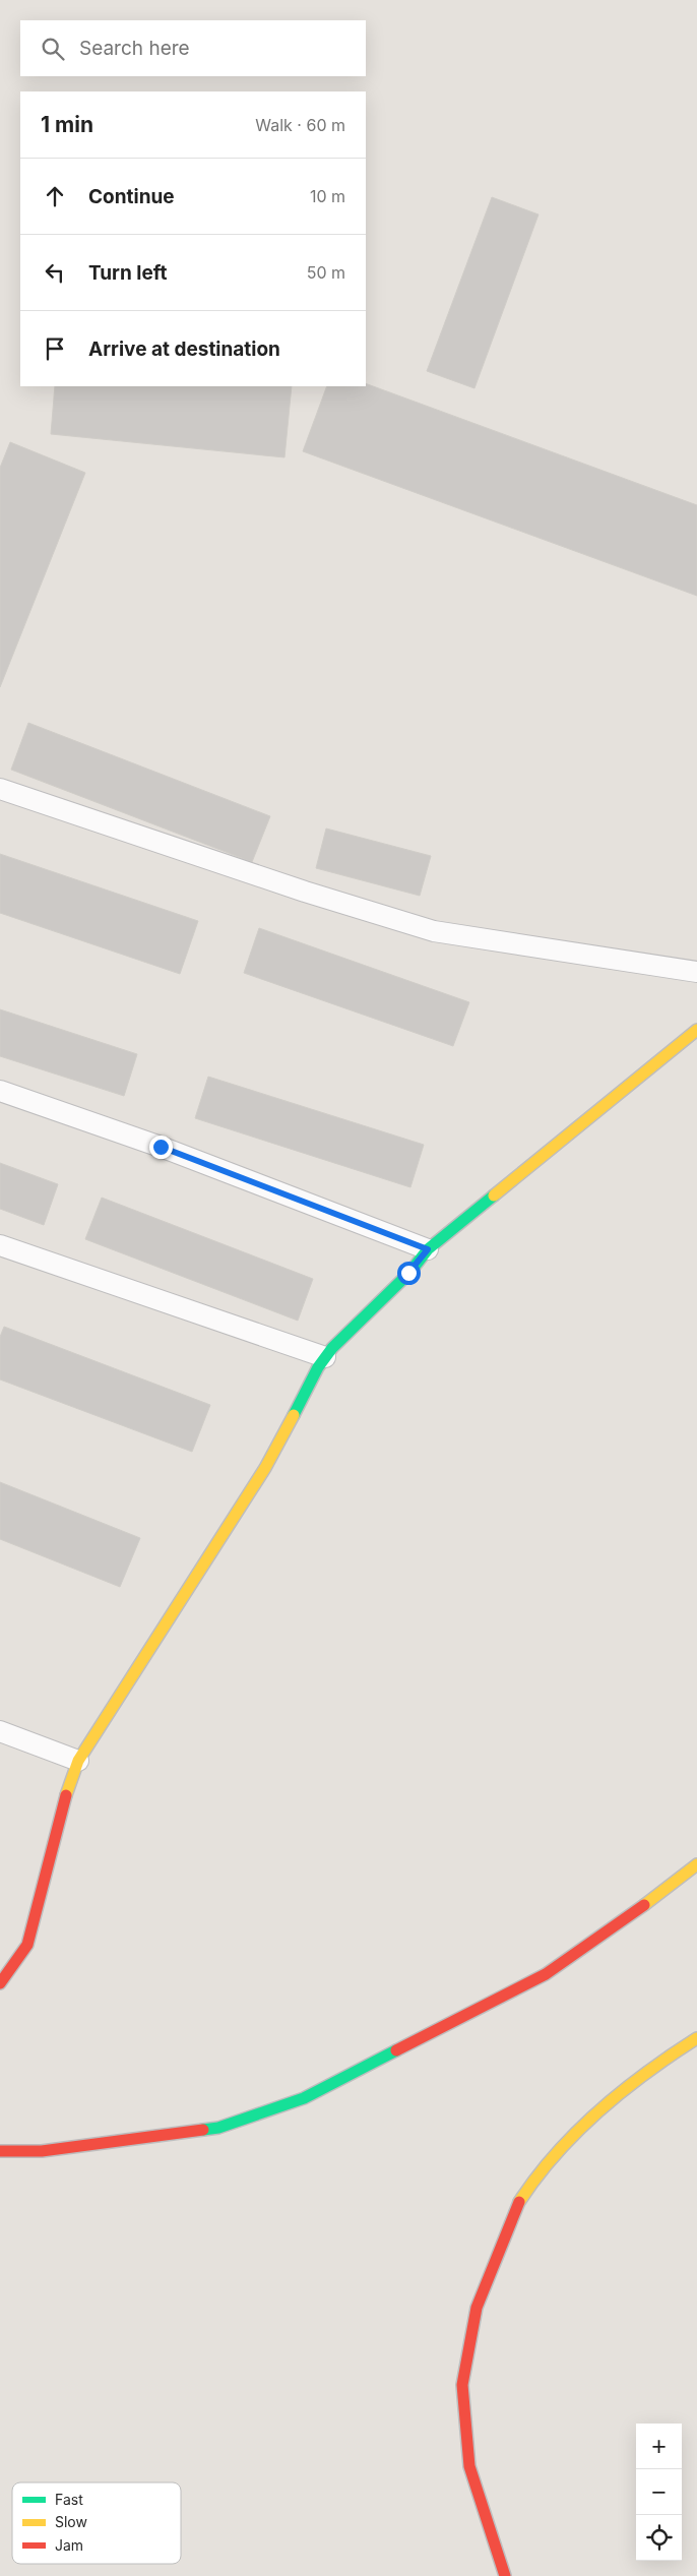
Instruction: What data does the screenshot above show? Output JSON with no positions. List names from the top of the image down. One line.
{"legend":["Fast","Slow","Jam"],"page":{"search":"Search here","heading":["1 min","Walk · 60 m"],"list":[["Continue","10 m"],["Turn left","50 m"],"Arrive at destination"],"map_buttons":["+","−"]}}
